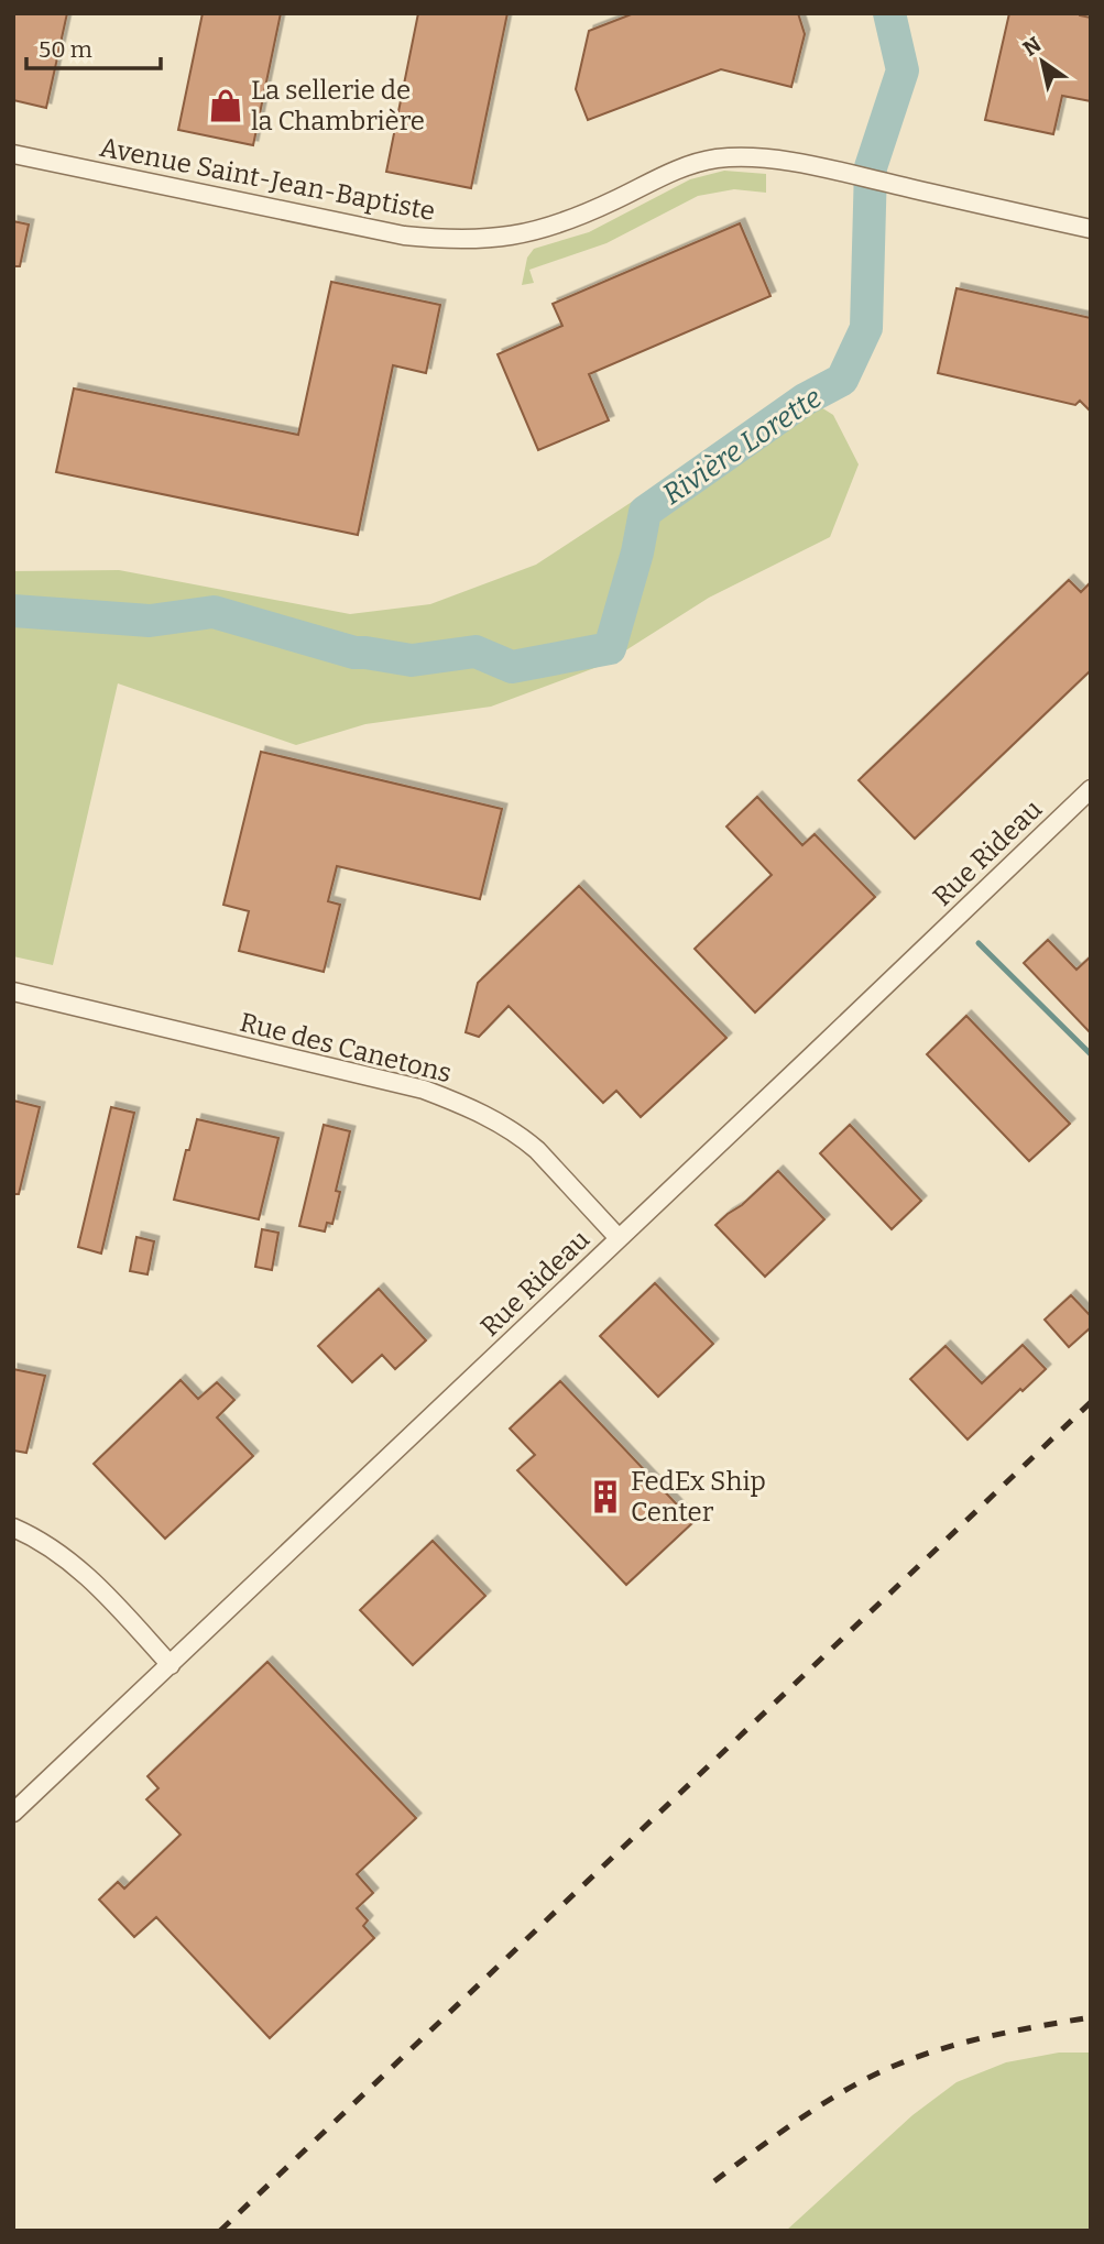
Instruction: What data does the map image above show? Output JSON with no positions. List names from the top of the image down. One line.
{"streets":{"street":["Avenue Saint-Jean-Baptiste","Rue Rideau","Rue des Canetons"]},"crossings":[["Rue Rideau","Rue des Canetons"]],"water":["Rivière Lorette"],"places":{"shop":["La sellerie de la Chambrière"],"building":["FedEx Ship Center"]},"scale_bar":"50 m","north":"top left"}
